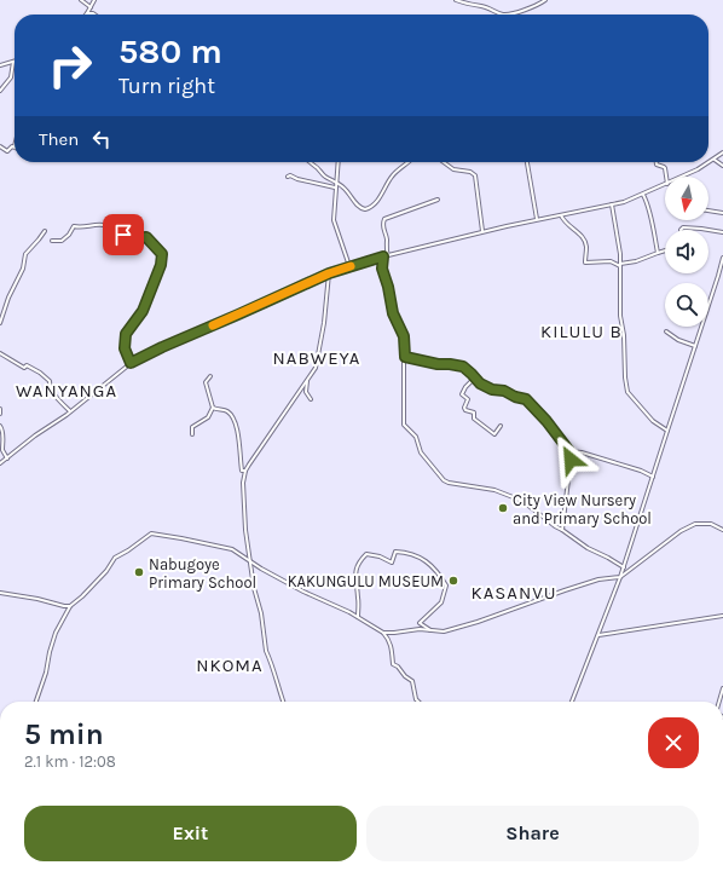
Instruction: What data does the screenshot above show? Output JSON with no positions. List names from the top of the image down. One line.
{"districts":["KILULU B","NABWEYA","WANYANGA","KASANVU","NKOMA"],"places":["City View Nursery and Primary School","Nabugoye Primary School","KAKUNGULU MUSEUM"],"north":"bottom","page":{"turn":["580 m","Turn right"],"then":"Then","heading":["5 min","2.1 km · 12:08"],"buttons":["Exit","Share"]}}
